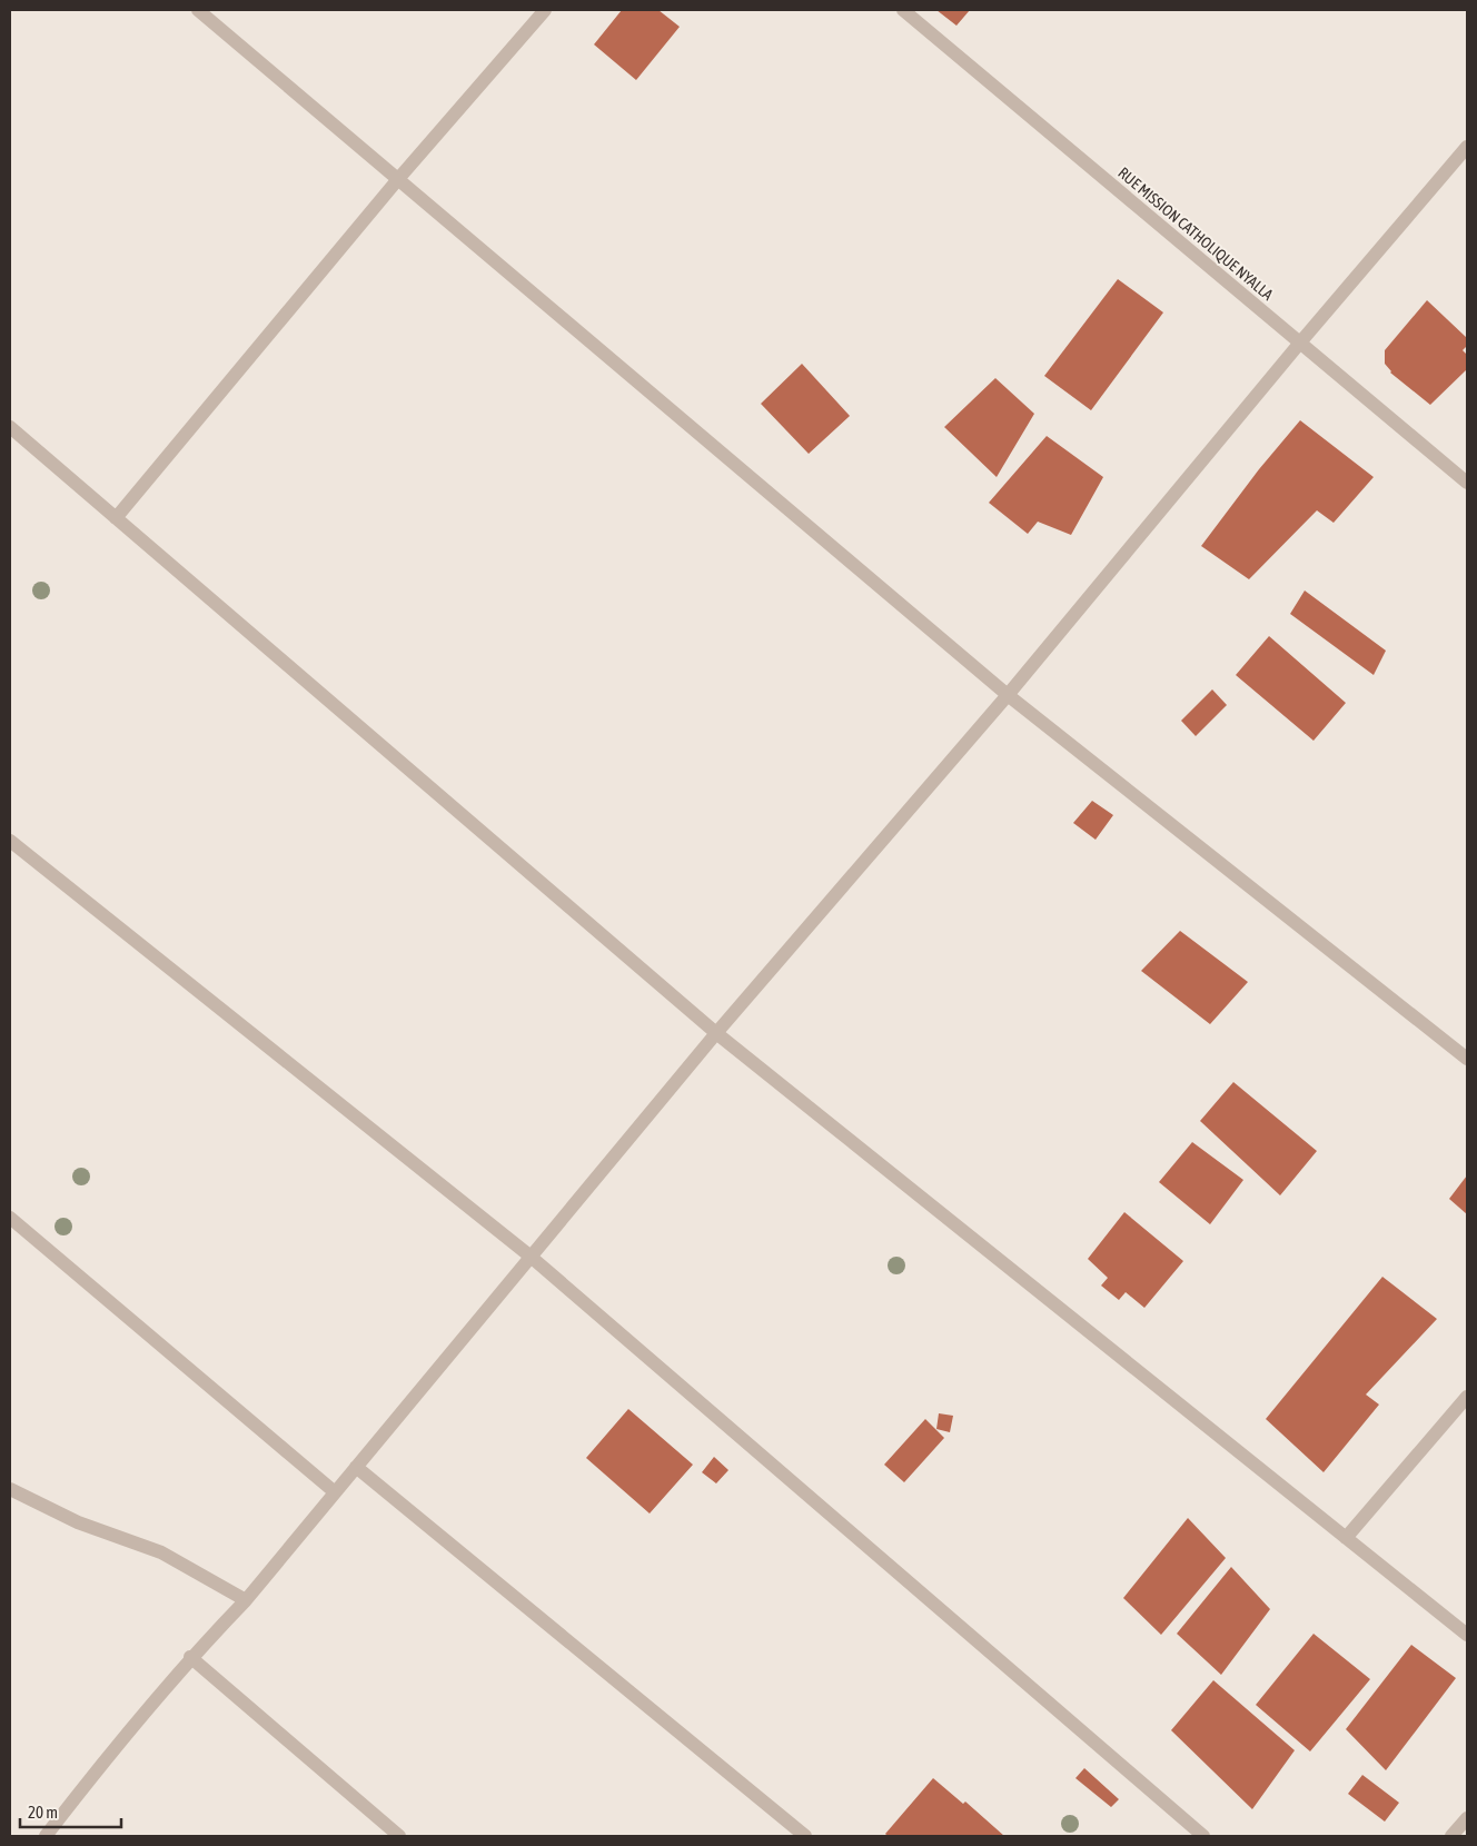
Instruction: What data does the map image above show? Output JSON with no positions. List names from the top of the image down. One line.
{"streets":{"street":["RUE MISSION CATHOLIQUE NYALLA"]},"scale_bar":"20 m"}
